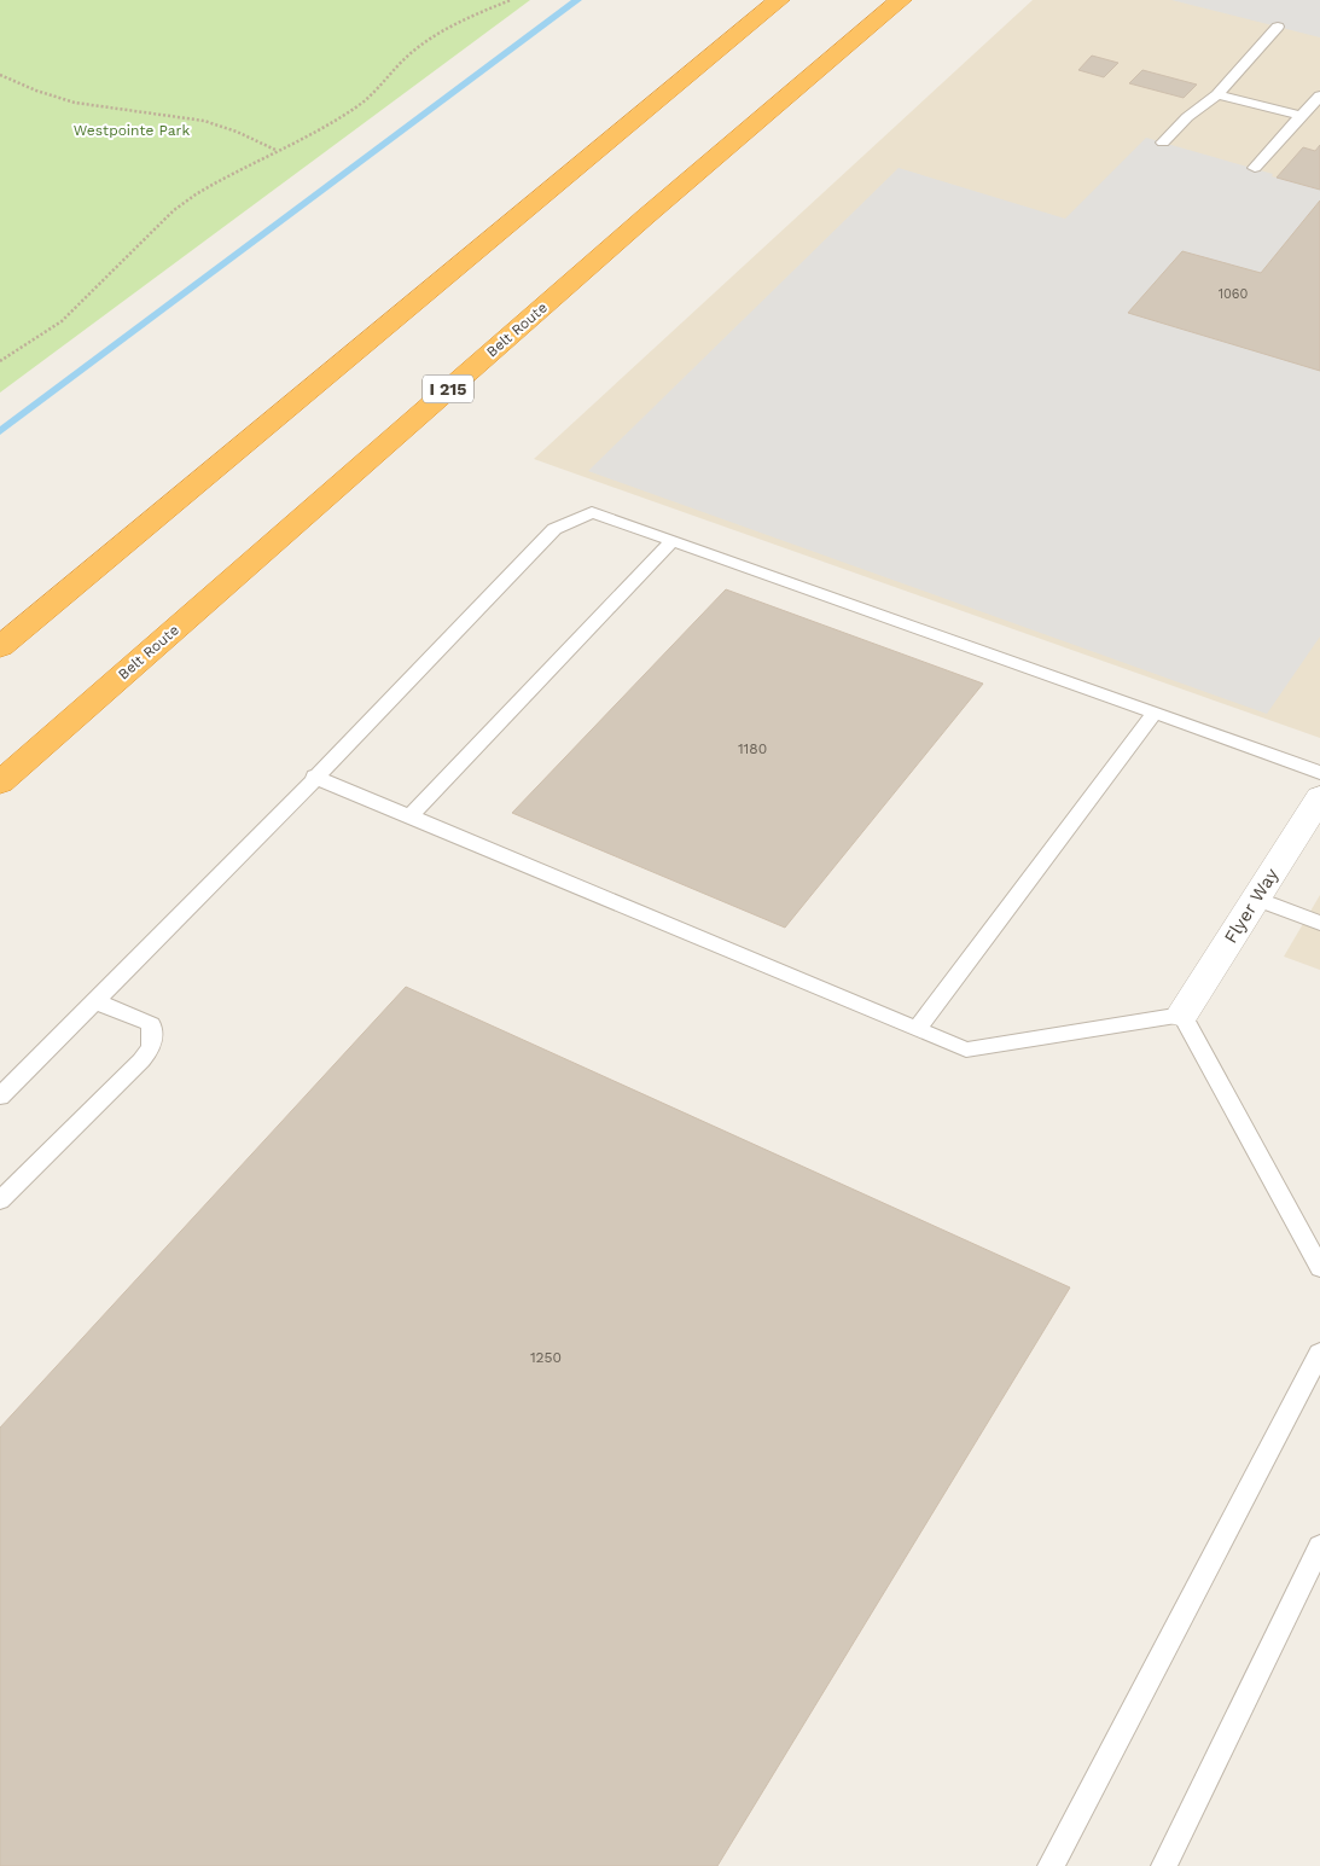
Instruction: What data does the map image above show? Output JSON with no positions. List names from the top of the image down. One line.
{"streets":{"highway":["Belt Route","I 215"],"street":["Flyer Way"]},"parks":["Westpointe Park"],"house_numbers":["1060","1180","1250"]}
